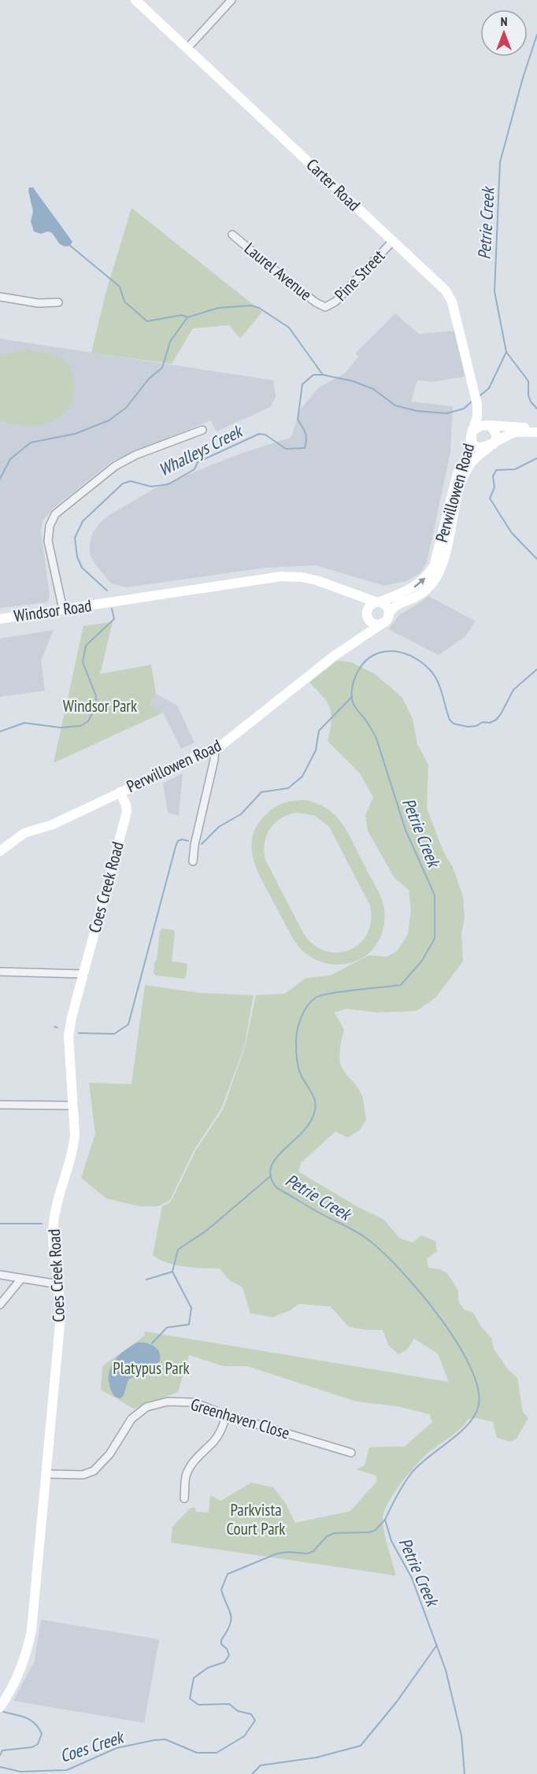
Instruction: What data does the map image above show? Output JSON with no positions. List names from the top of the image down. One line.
{"streets":{"street":["Carter Road","Laurel Avenue","Pine Street","Perwillowen Road","Windsor Road","Coes Creek Road","Greenhaven Close"]},"crossings":[["Carter Road","Pine Street"],["Carter Road","Perwillowen Road"],["Laurel Avenue","Pine Street"],["Perwillowen Road","Coes Creek Road"],["Coes Creek Road","Greenhaven Close"]],"water":["Petrie Creek","Whalleys Creek","Coes Creek"],"parks":["Windsor Park","Platypus Park","Parkvista Court Park"],"north":"top"}
